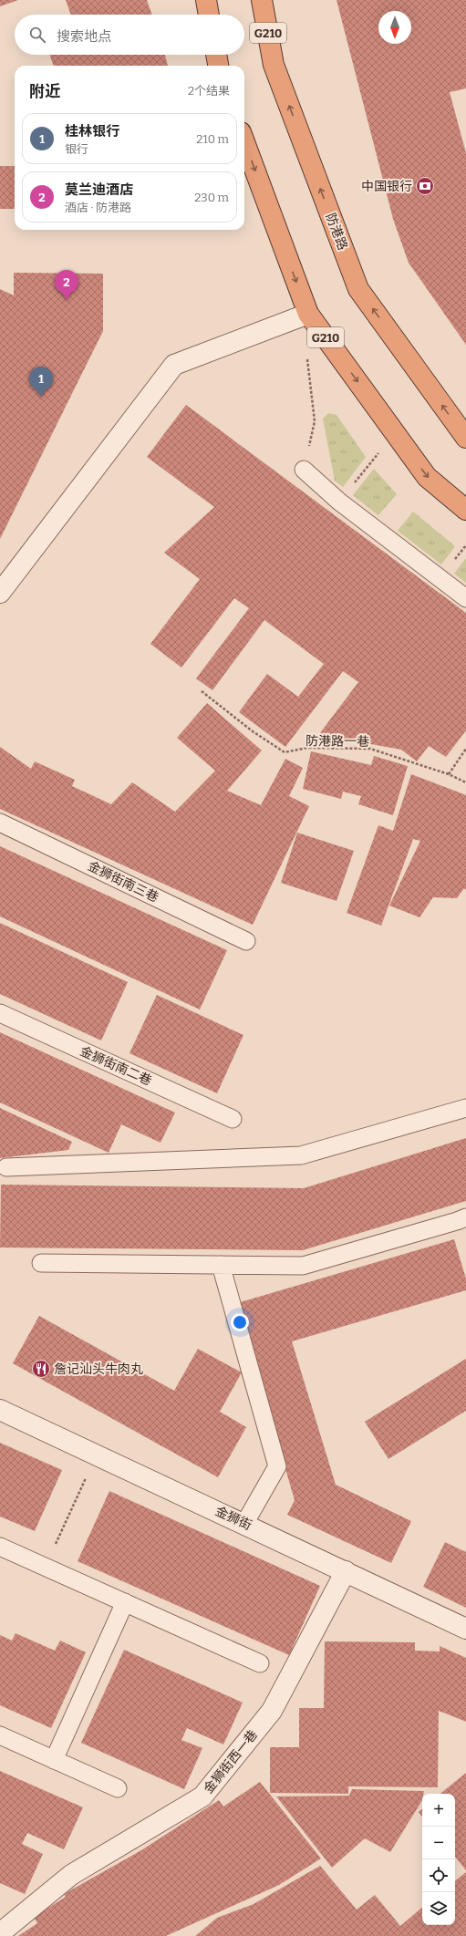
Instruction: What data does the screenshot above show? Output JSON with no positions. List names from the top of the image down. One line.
{"streets":{"highway":["G210","防港路"],"street":["金狮街","金狮街西一巷"],"lane":["金狮街南三巷","金狮街南二巷"],"path":["防港路一巷"]},"crossings":[["金狮街","金狮街西一巷"]],"places":{"bank":["中国银行"],"restaurant":["詹记汕头牛肉丸"]},"north":"bottom","page":{"search":"搜索地点","heading":["附近","2个结果"],"list":[{"mark":"1","name":"桂林银行","note":"银行","value":"210 m"},{"mark":"2","name":"莫兰迪酒店","note":"酒店 · 防港路","value":"230 m"}],"pins":["2","1"],"map_buttons":["+","−"]}}
